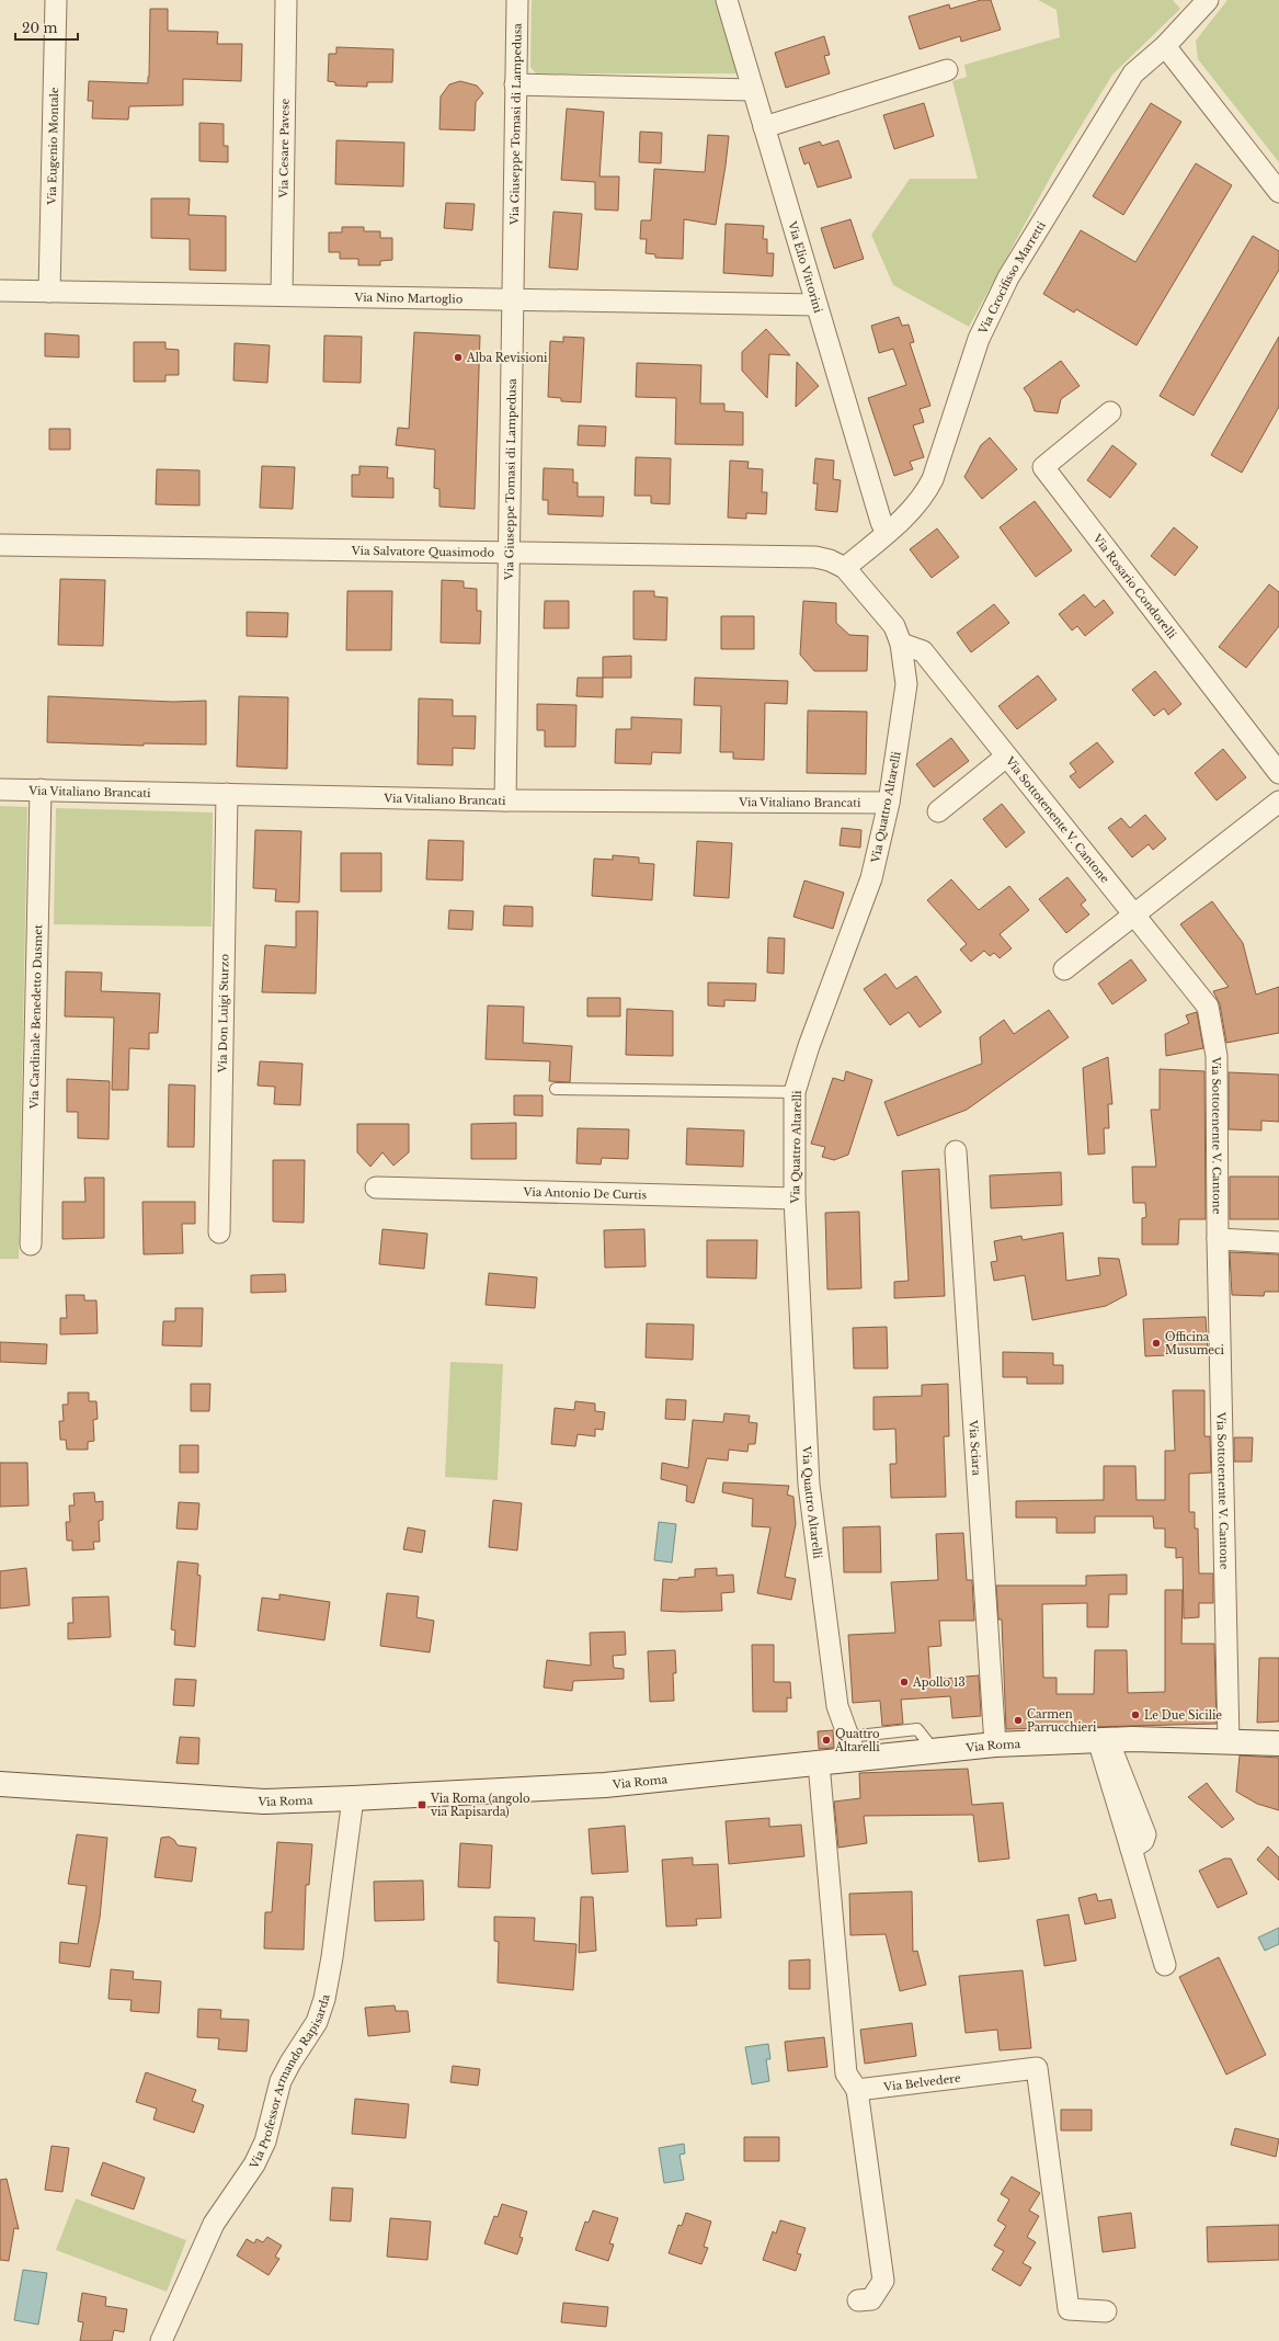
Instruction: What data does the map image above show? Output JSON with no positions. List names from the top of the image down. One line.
{"streets":{"main road":["Via Roma"],"street":["Via Giuseppe Tomasi di Lampedusa","Via Eugenio Montale","Via Cesare Pavese","Via Elio Vittorini","Via Crocifisso Marretti","Via Nino Martoglio","Via Salvatore Quasimodo","Via Rosario Condorelli","Via Vitaliano Brancati","Via Quattro Altarelli","Via Sottotenente V. Cantone","Via Don Luigi Sturzo","Via Cardinale Benedetto Dusmet","Via Antonio De Curtis","Via Sciara","Via Professor Armando Rapisarda","Via Belvedere"]},"crossings":[["Via Giuseppe Tomasi di Lampedusa","Via Nino Martoglio"],["Via Giuseppe Tomasi di Lampedusa","Via Salvatore Quasimodo"],["Via Giuseppe Tomasi di Lampedusa","Via Vitaliano Brancati"],["Via Eugenio Montale","Via Nino Martoglio"],["Via Cesare Pavese","Via Nino Martoglio"],["Via Elio Vittorini","Via Crocifisso Marretti"],["Via Elio Vittorini","Via Nino Martoglio"],["Via Crocifisso Marretti","Via Salvatore Quasimodo"],["Via Crocifisso Marretti","Via Quattro Altarelli"],["Via Salvatore Quasimodo","Via Quattro Altarelli"],["Via Vitaliano Brancati","Via Quattro Altarelli"],["Via Vitaliano Brancati","Via Don Luigi Sturzo"],["Via Vitaliano Brancati","Via Cardinale Benedetto Dusmet"],["Via Quattro Altarelli","Via Sottotenente V. Cantone"],["Via Quattro Altarelli","Via Antonio De Curtis"],["Via Quattro Altarelli","Via Roma"],["Via Sottotenente V. Cantone","Via Roma"],["Via Sciara","Via Roma"],["Via Roma","Via Professor Armando Rapisarda"]],"places":{"other":["Alba Revisioni","Officina Musumeci","Apollo 13","Le Due Sicilie","Carmen Parrucchieri","Quattro Altarelli"],"transit":["Via Roma (angolo via Rapisarda)"]},"scale_bar":"20 m"}
